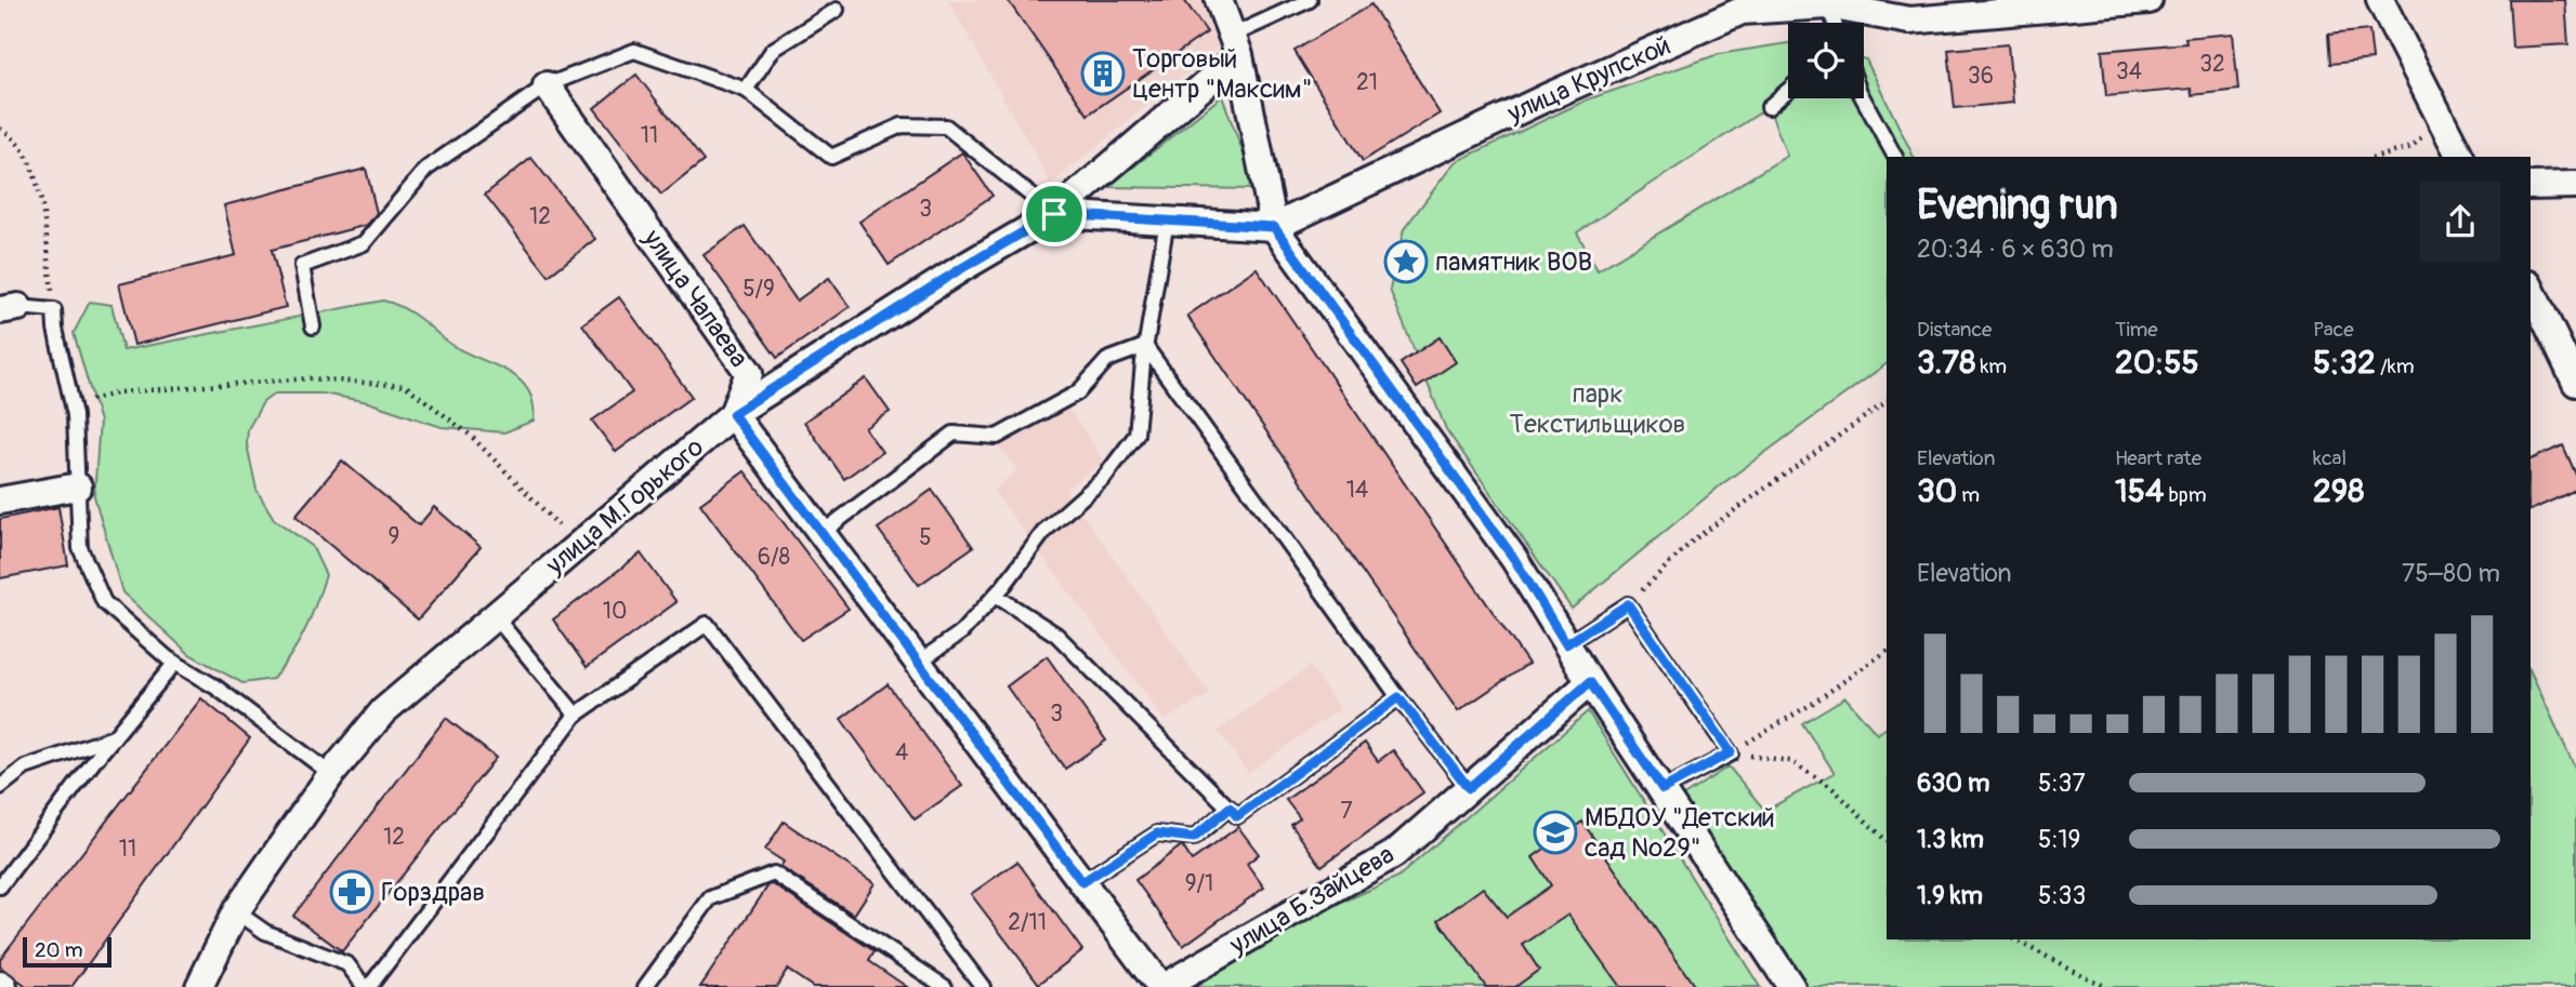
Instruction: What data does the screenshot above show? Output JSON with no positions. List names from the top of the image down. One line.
{"streets":{"street":["улица Крупской","улица Чапаева","улица М.Горького","улица Б.Зайцева"]},"crossings":[["улица Чапаева","улица М.Горького"]],"parks":["парк Текстильщиков"],"places":{"building":["Торговый центр \"Максим\""],"place":["памятник ВОВ"],"school or university":["МБДОУ \"Детский сад №29\""],"pharmacy":["Горздрав"]},"house_numbers":["32","34","36","21","11","3","12","5/9","14","9","5","6/8","10","3","4","7","12","11","9/1","2/11"],"scale_bar":"20 m","page":{"heading":["Evening run","20:34 · 6 × 630 m"],"stats":[["Distance","3.78 km"],["Time","20:55"],["Pace","5:32 /km"],["Elevation","30 m"],["Heart rate","154 bpm"],["kcal","298"]],"chart":["Elevation","75–80 m"],"list":[{"name":"630 m","note":"5:37"},{"name":"1.3 km","note":"5:19"},{"name":"1.9 km","note":"5:33"}],"scale":"20 m"}}
